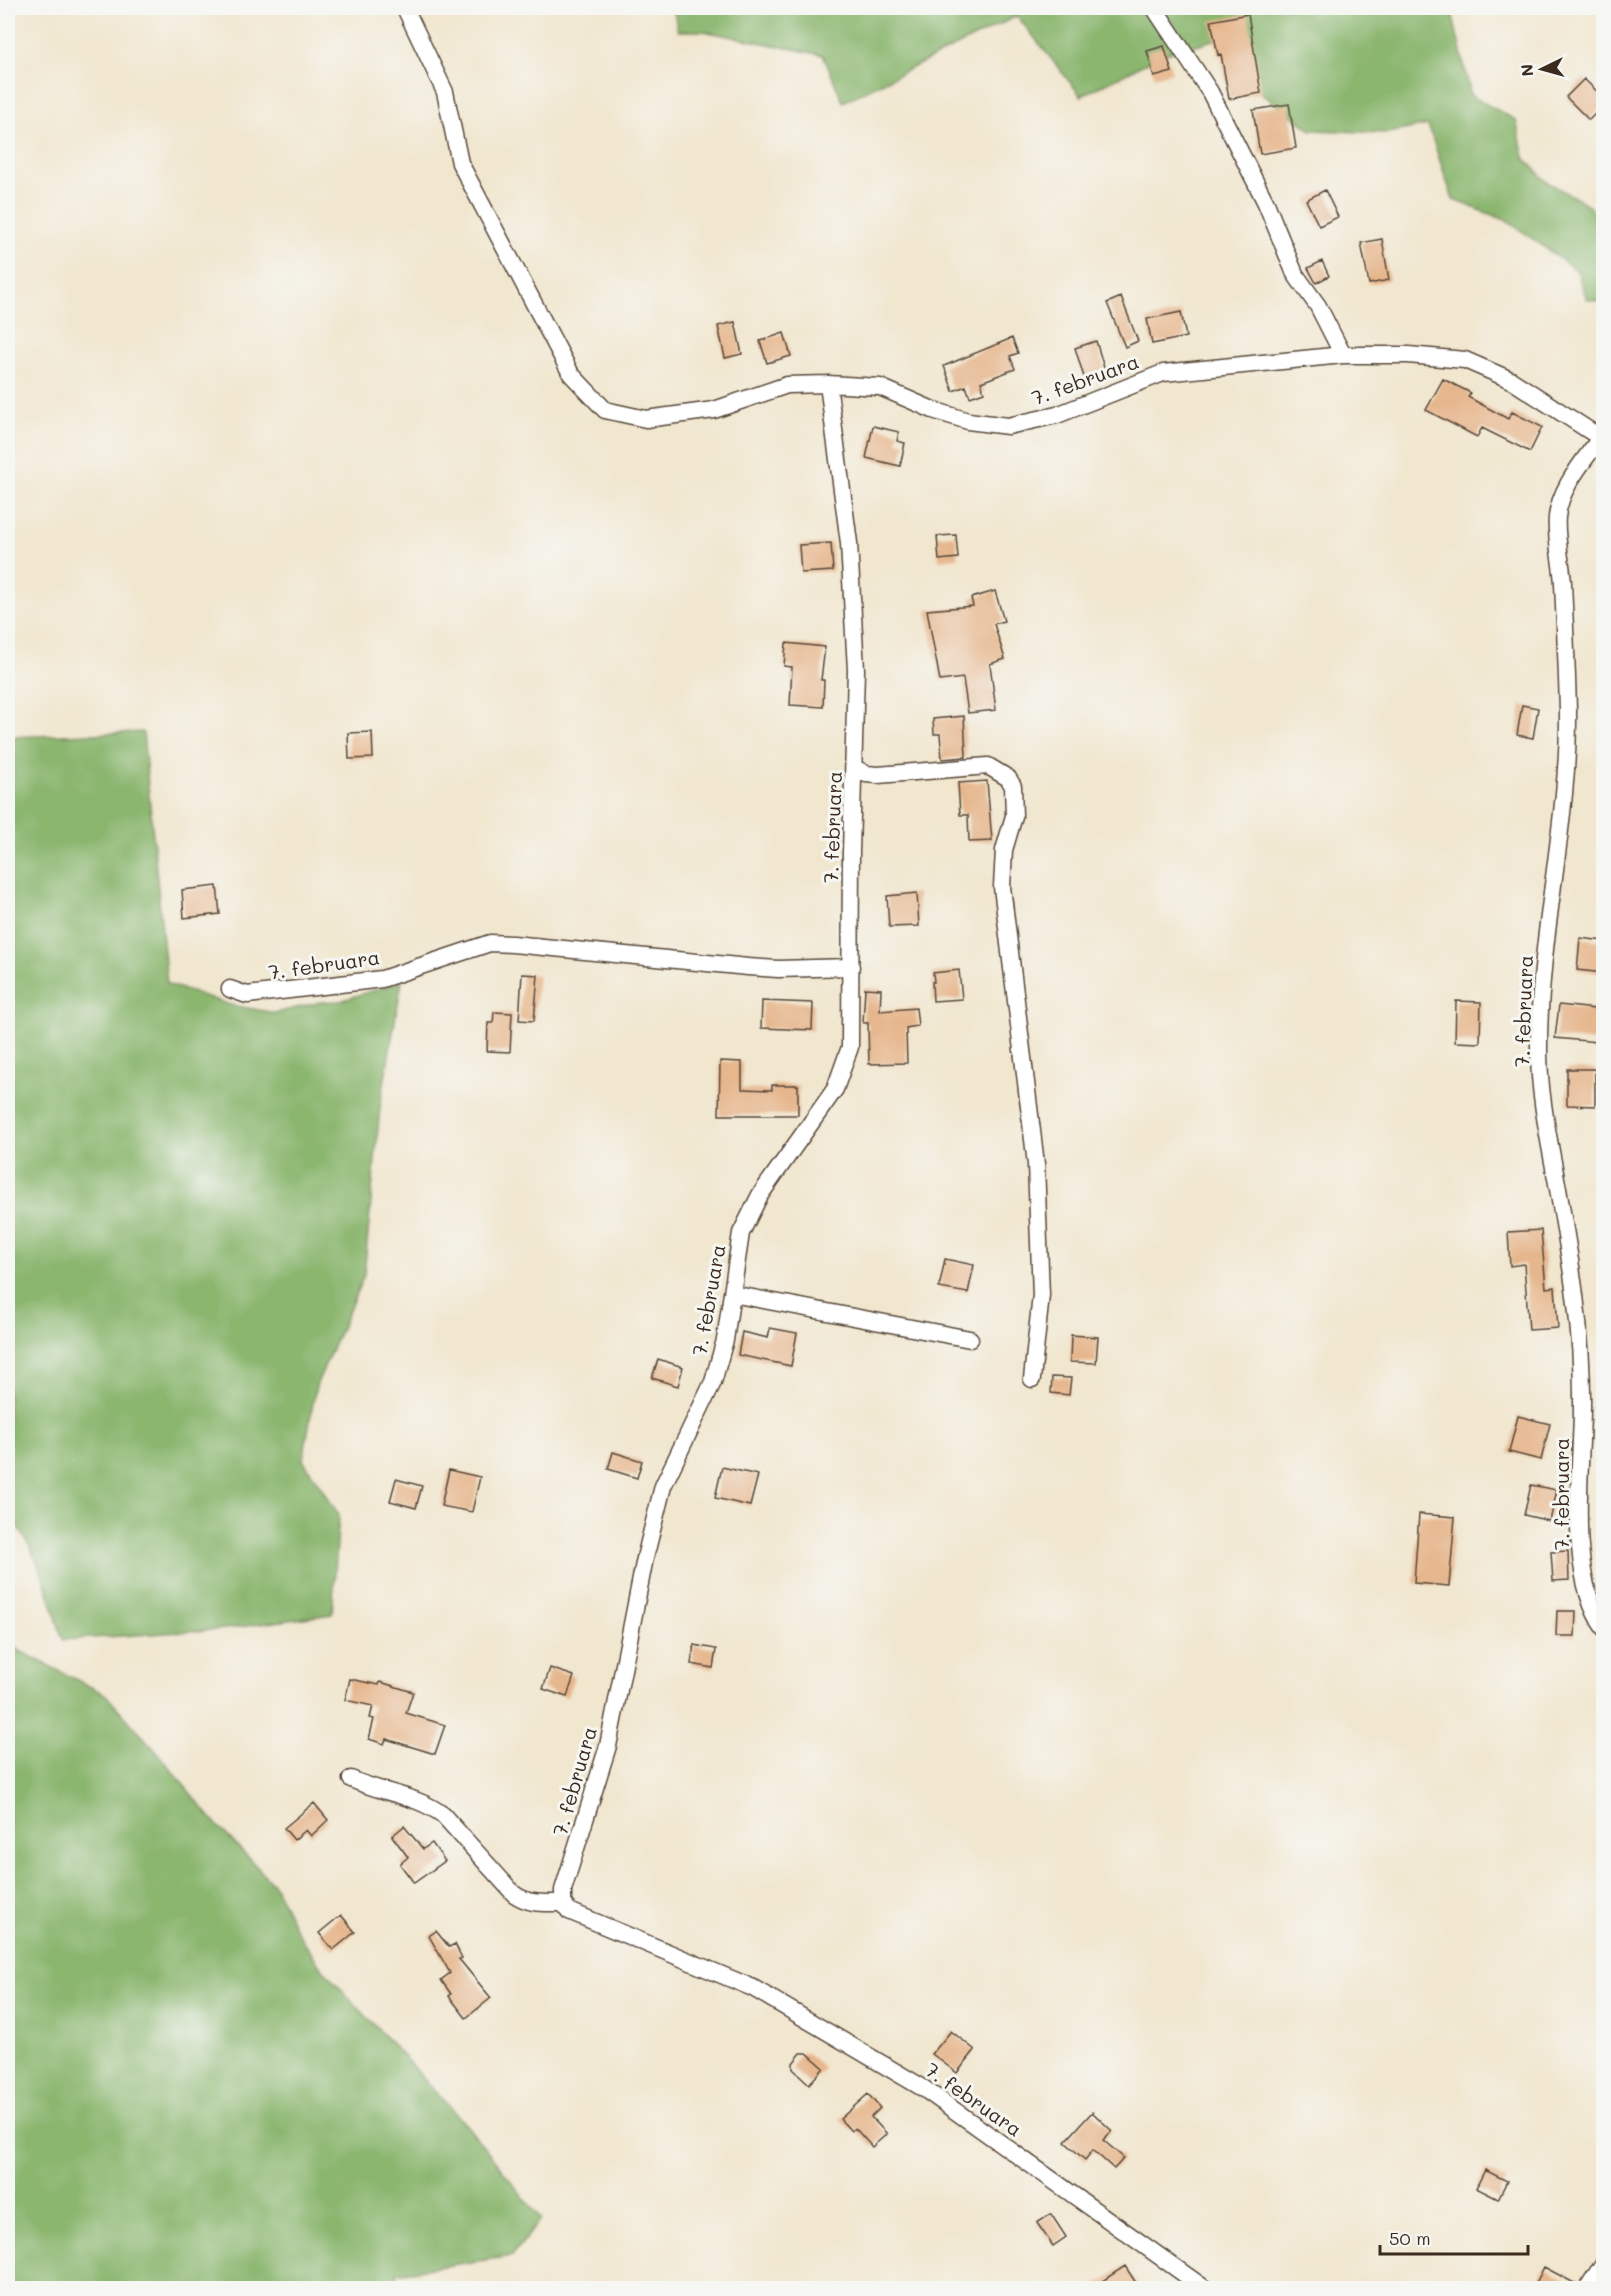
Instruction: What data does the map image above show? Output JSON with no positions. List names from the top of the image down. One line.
{"streets":{"street":["7. februara"]},"scale_bar":"50 m","north":"left"}
